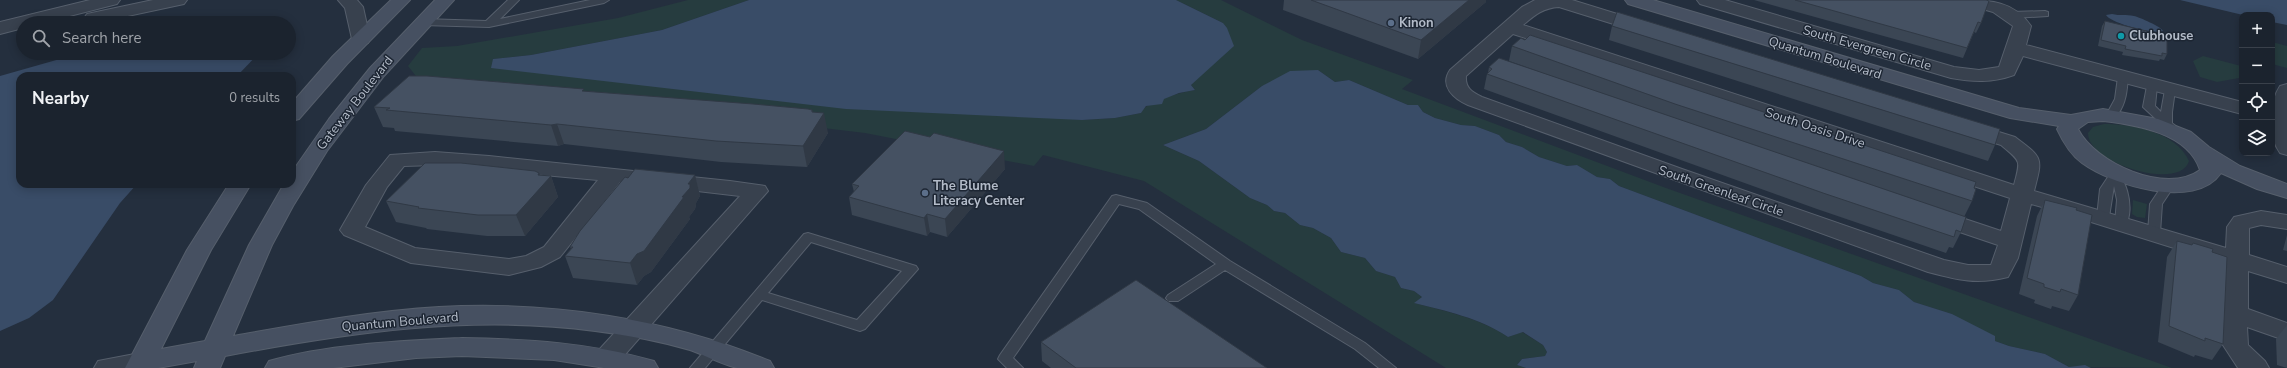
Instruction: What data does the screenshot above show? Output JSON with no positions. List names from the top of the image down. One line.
{"streets":{"street":["South Evergreen Circle","Quantum Boulevard","Gateway Boulevard","South Oasis Drive","South Greenleaf Circle"]},"crossings":[["Quantum Boulevard","Gateway Boulevard"],["South Oasis Drive","South Greenleaf Circle"]],"places":["Kinon","Clubhouse","The Blume Literacy Center"],"page":{"map_buttons":["+","−"],"search":"Search here","heading":["Nearby","0 results"]}}
